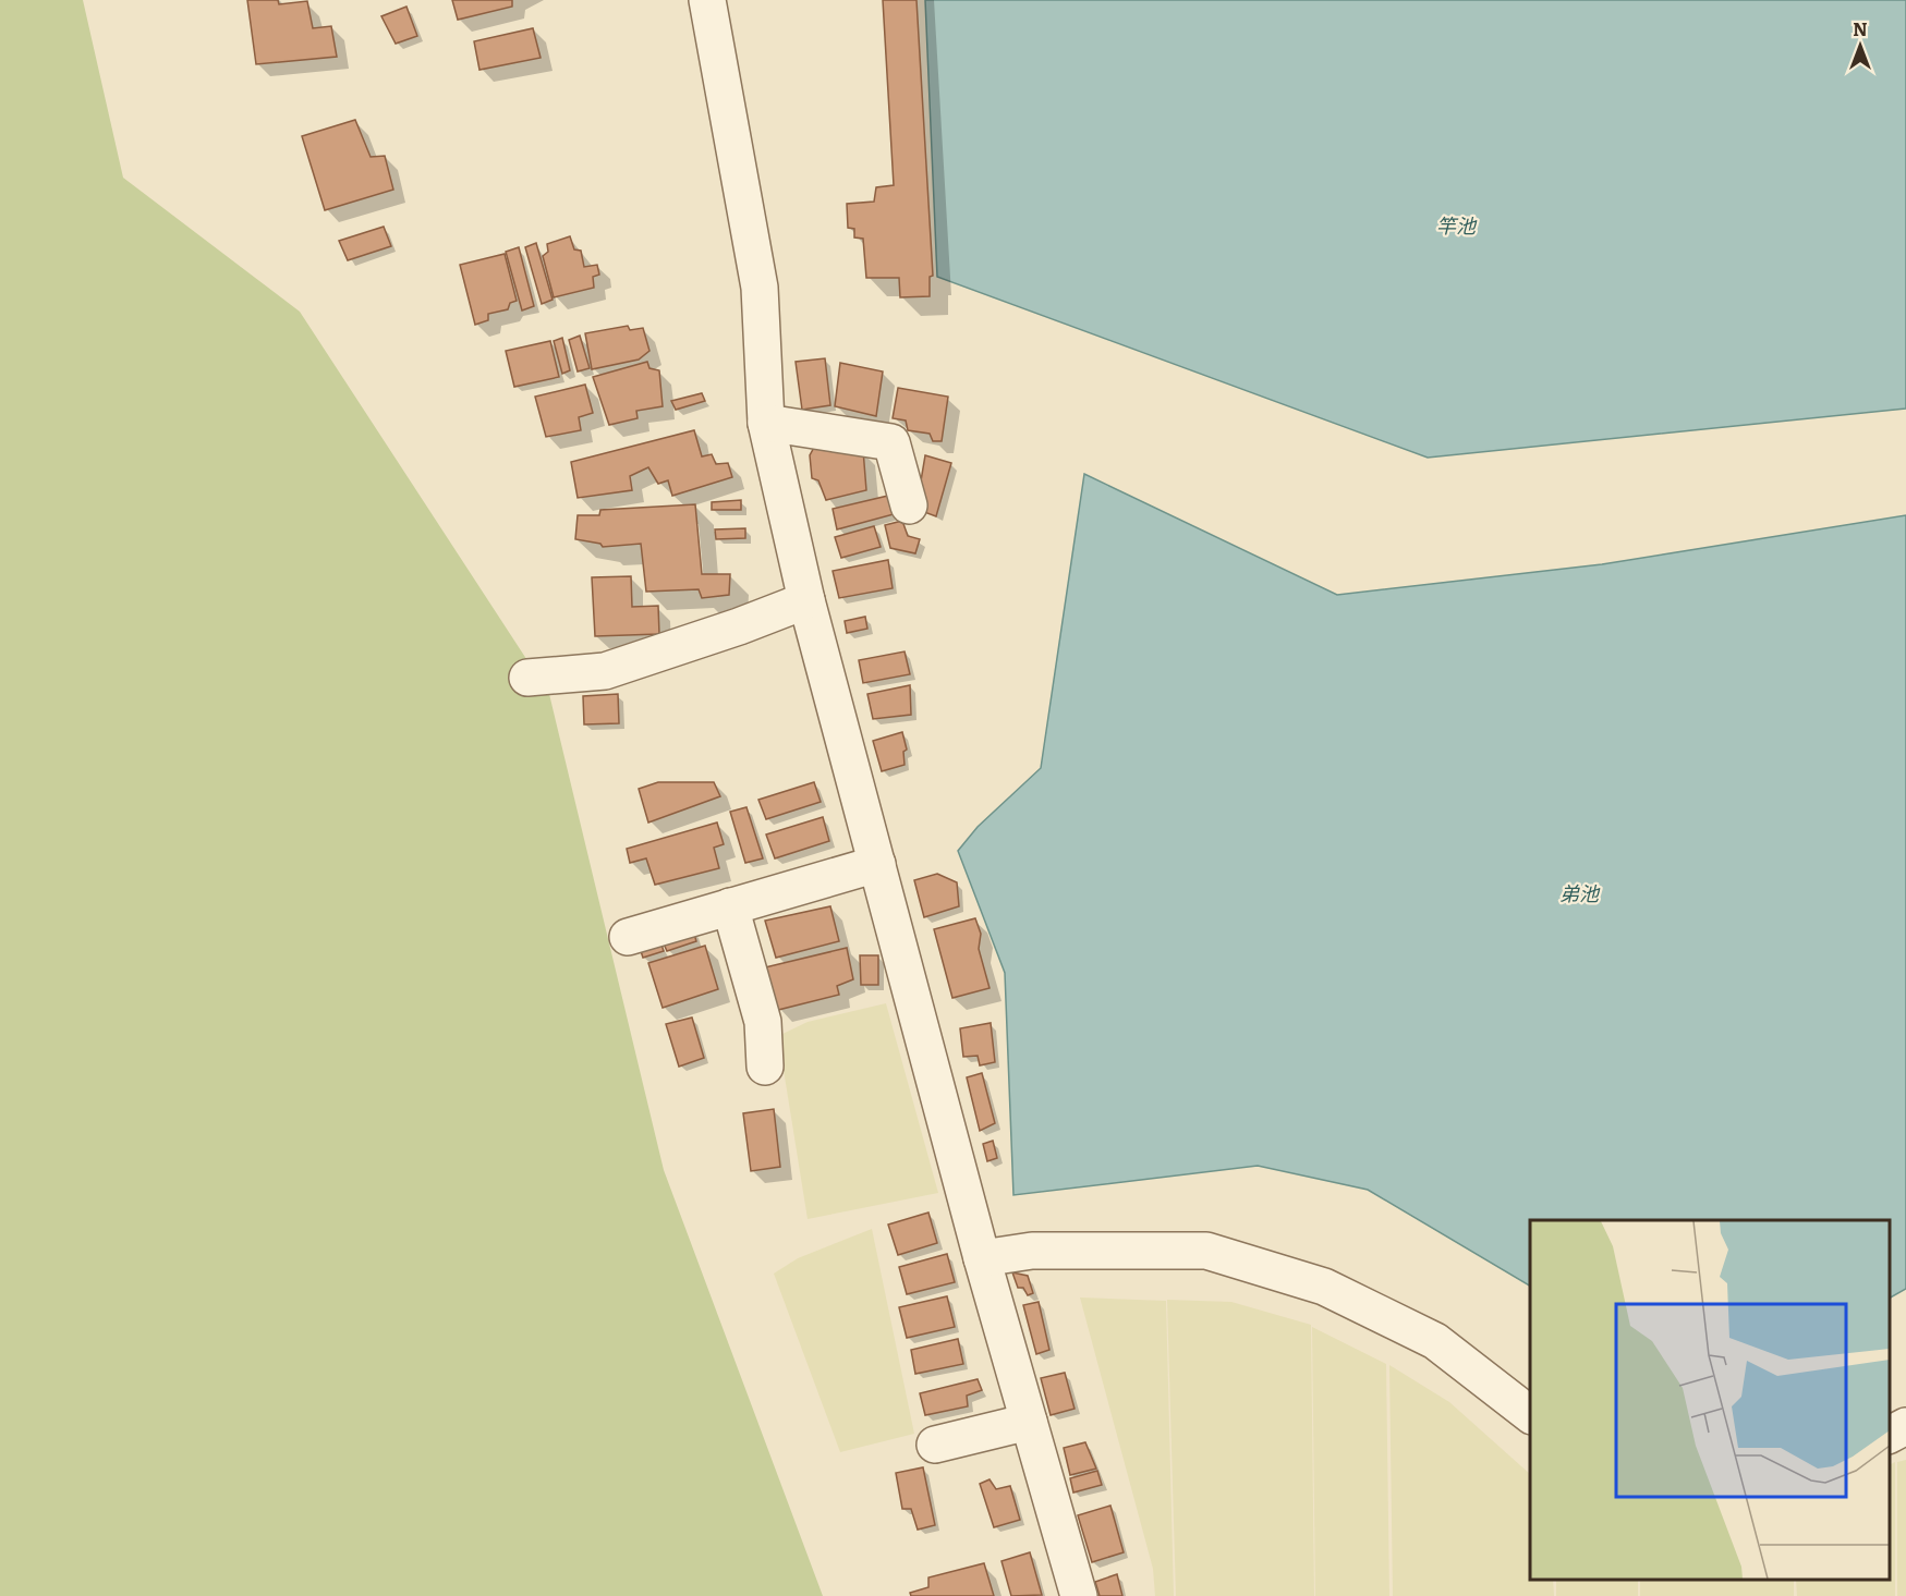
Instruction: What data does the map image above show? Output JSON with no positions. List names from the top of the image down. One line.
{"water":["竿池","弟池"],"north":"top"}
